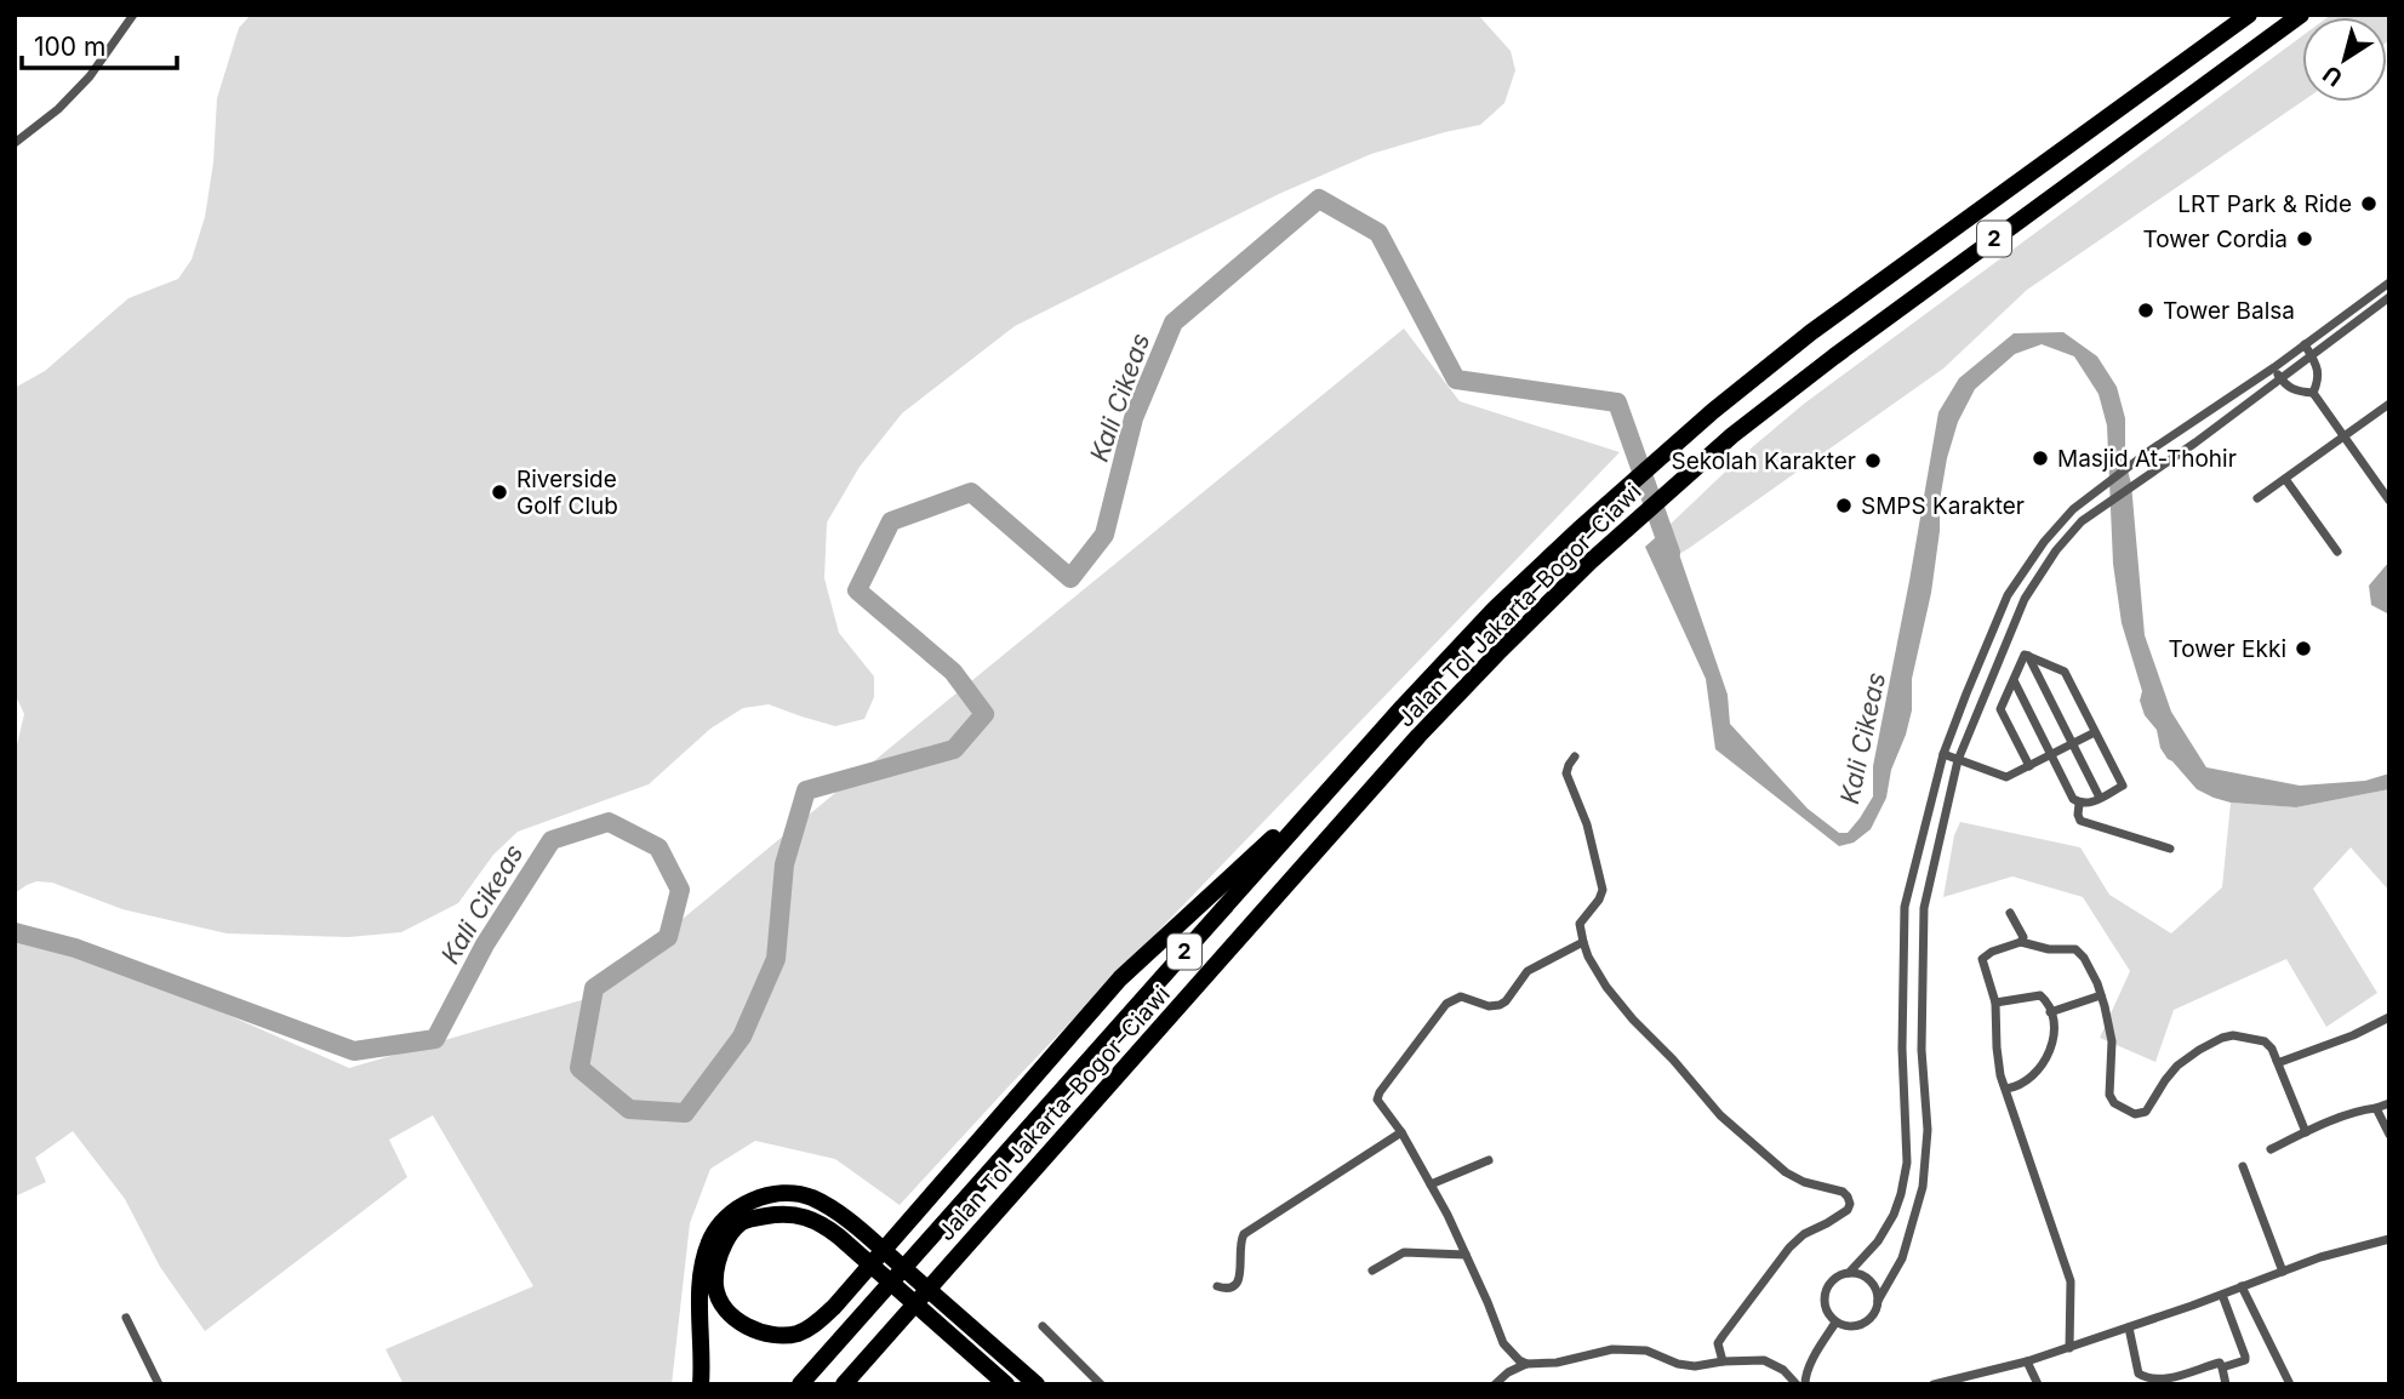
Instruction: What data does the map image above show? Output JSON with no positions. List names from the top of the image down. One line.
{"streets":{"highway":["2","Jalan Tol Jakarta–Bogor–Ciawi"]},"water":["Kali Cikeas"],"places":["LRT Park & Ride","Tower Cordia","Tower Balsa","Masjid At-Thohir","Sekolah Karakter","Riverside Golf Club","SMPS Karakter","Tower Ekki"],"scale_bar":"100 m","north":"bottom left"}
